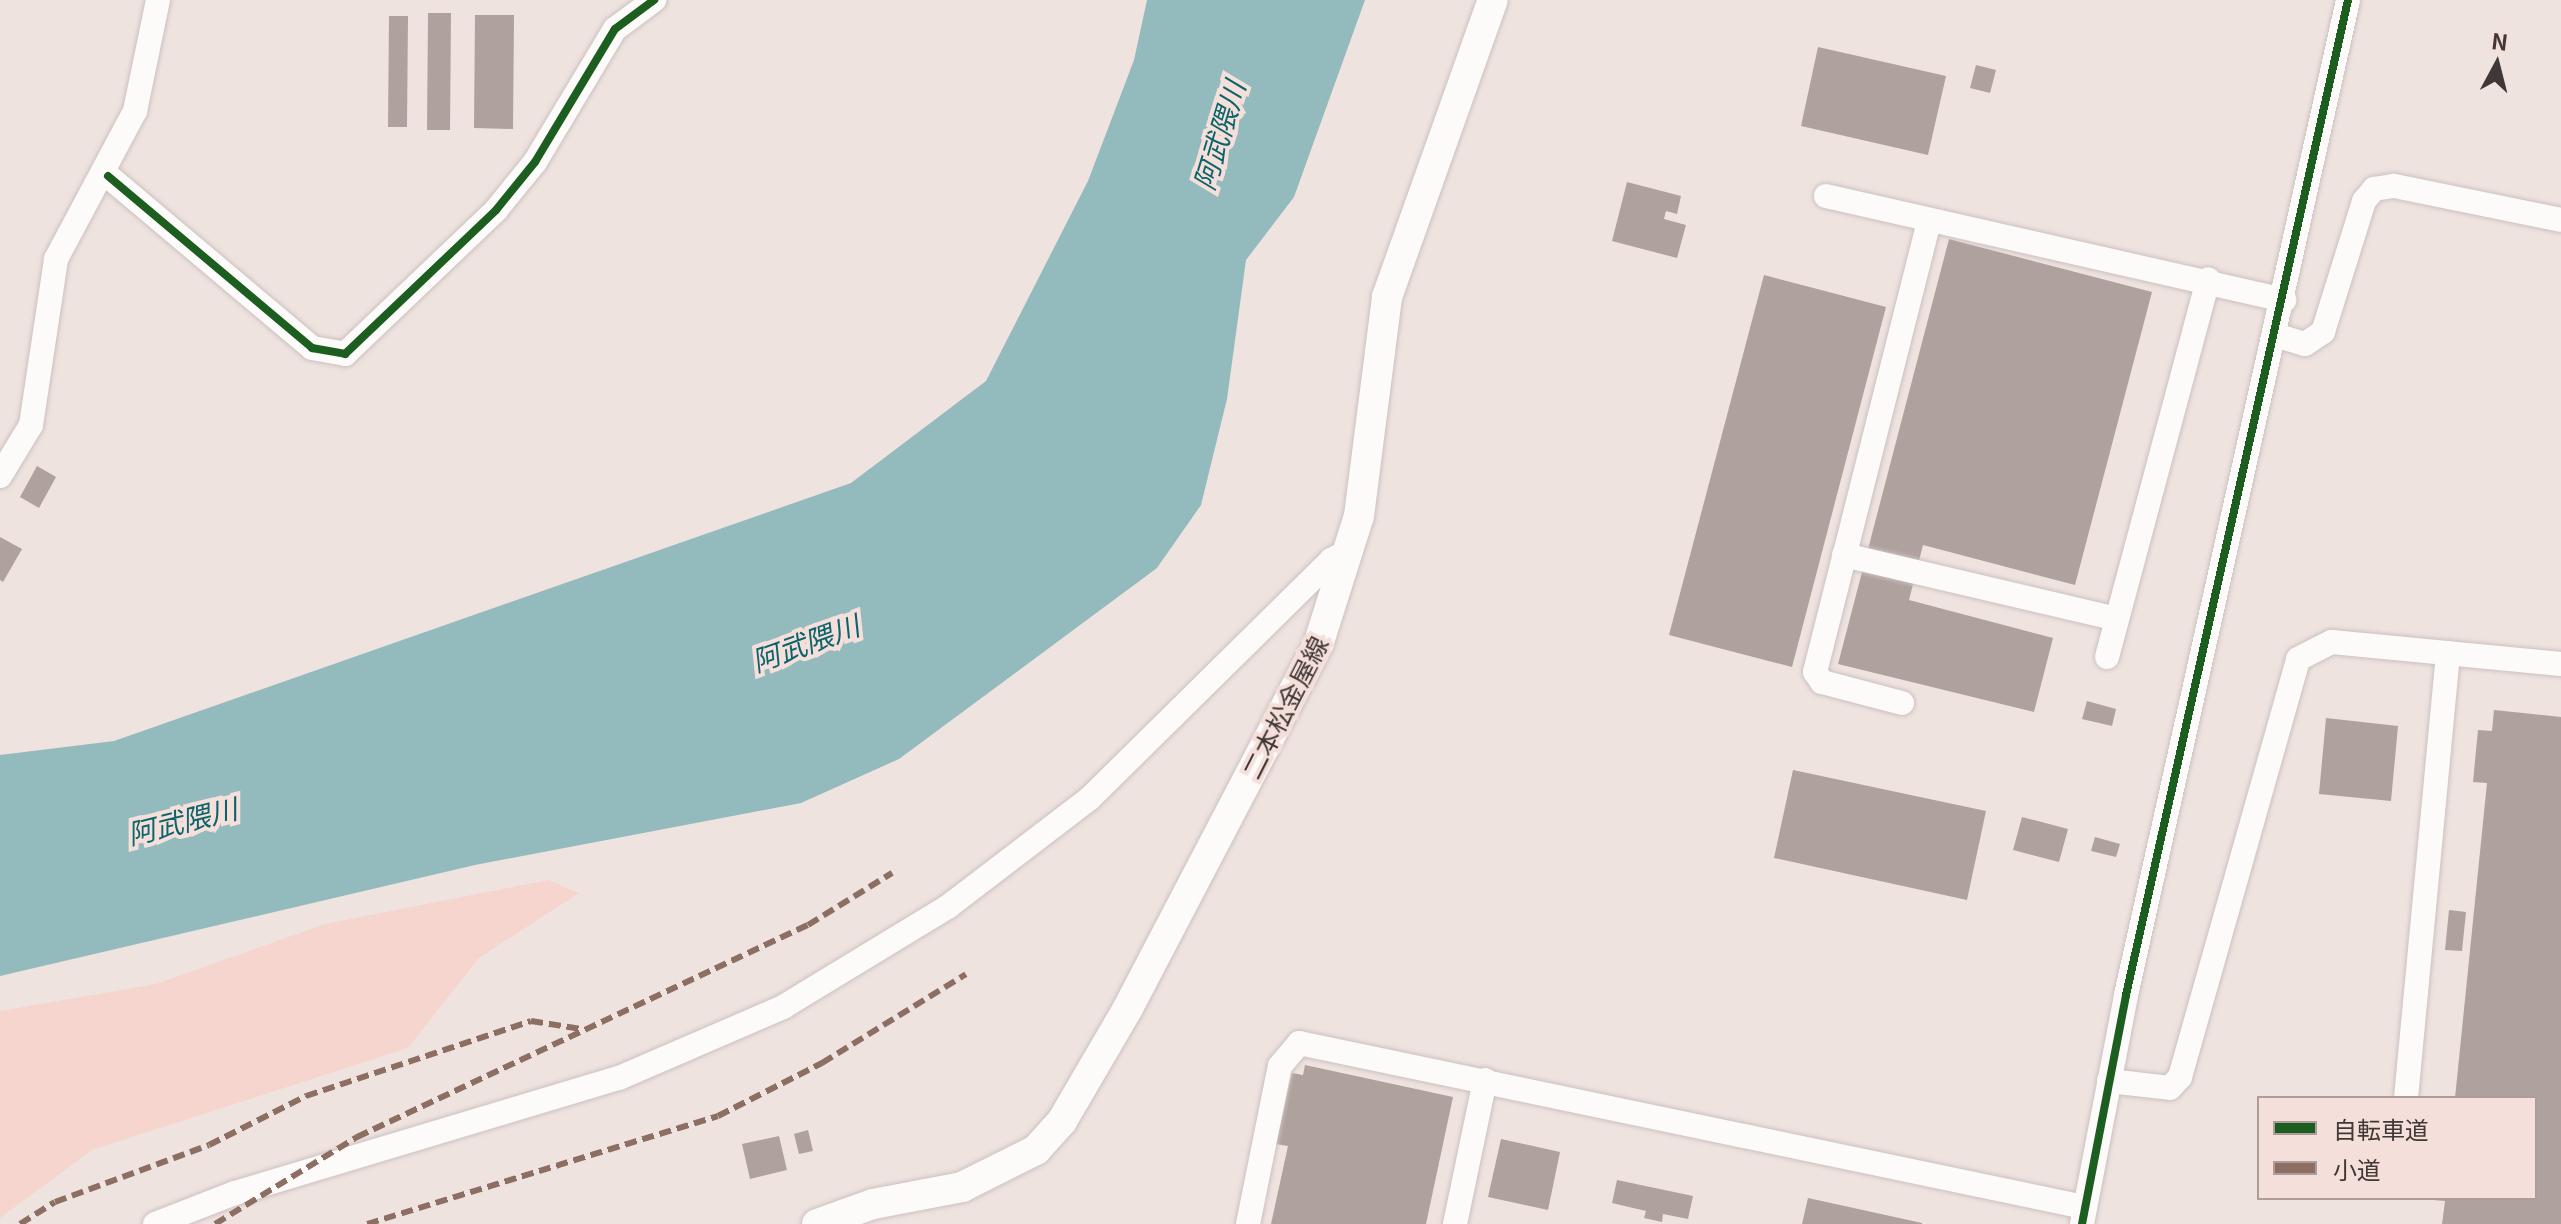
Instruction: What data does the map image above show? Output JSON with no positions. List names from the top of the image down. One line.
{"streets":{"main road":["二本松金屋線"]},"water":["阿武隈川"],"legend":["自転車道","小道"],"north":"top"}
